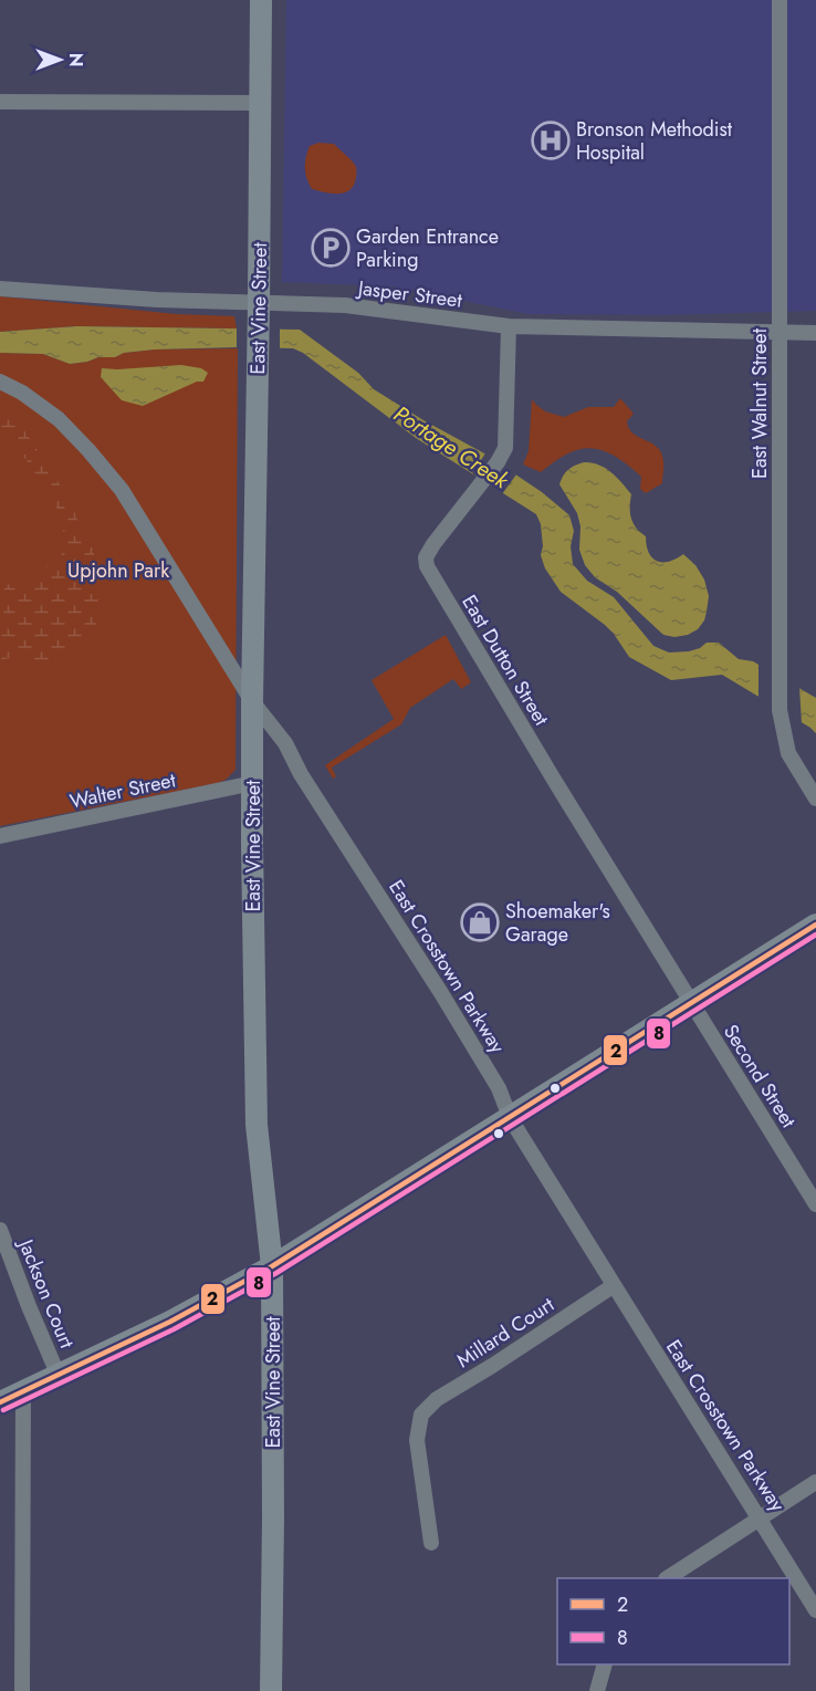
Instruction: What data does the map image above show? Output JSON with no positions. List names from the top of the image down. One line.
{"streets":{"street":["Jasper Street","East Vine Street","East Walnut Street","East Dutton Street","Walter Street","East Crosstown Parkway","Second Street","Jackson Court","Millard Court"]},"crossings":[["Jasper Street","East Vine Street"],["Jasper Street","East Walnut Street"],["Jasper Street","East Dutton Street"],["East Vine Street","Walter Street"],["East Vine Street","East Crosstown Parkway"],["East Dutton Street","Second Street"],["East Crosstown Parkway","Millard Court"]],"water":["Portage Creek"],"parks":["Upjohn Park"],"places":{"hospital":["Bronson Methodist Hospital"],"parking":["Garden Entrance Parking"],"shop":["Shoemaker's Garage"]},"lines":["transit line 2","transit line 8"],"legend":["2","8"],"north":"right"}
